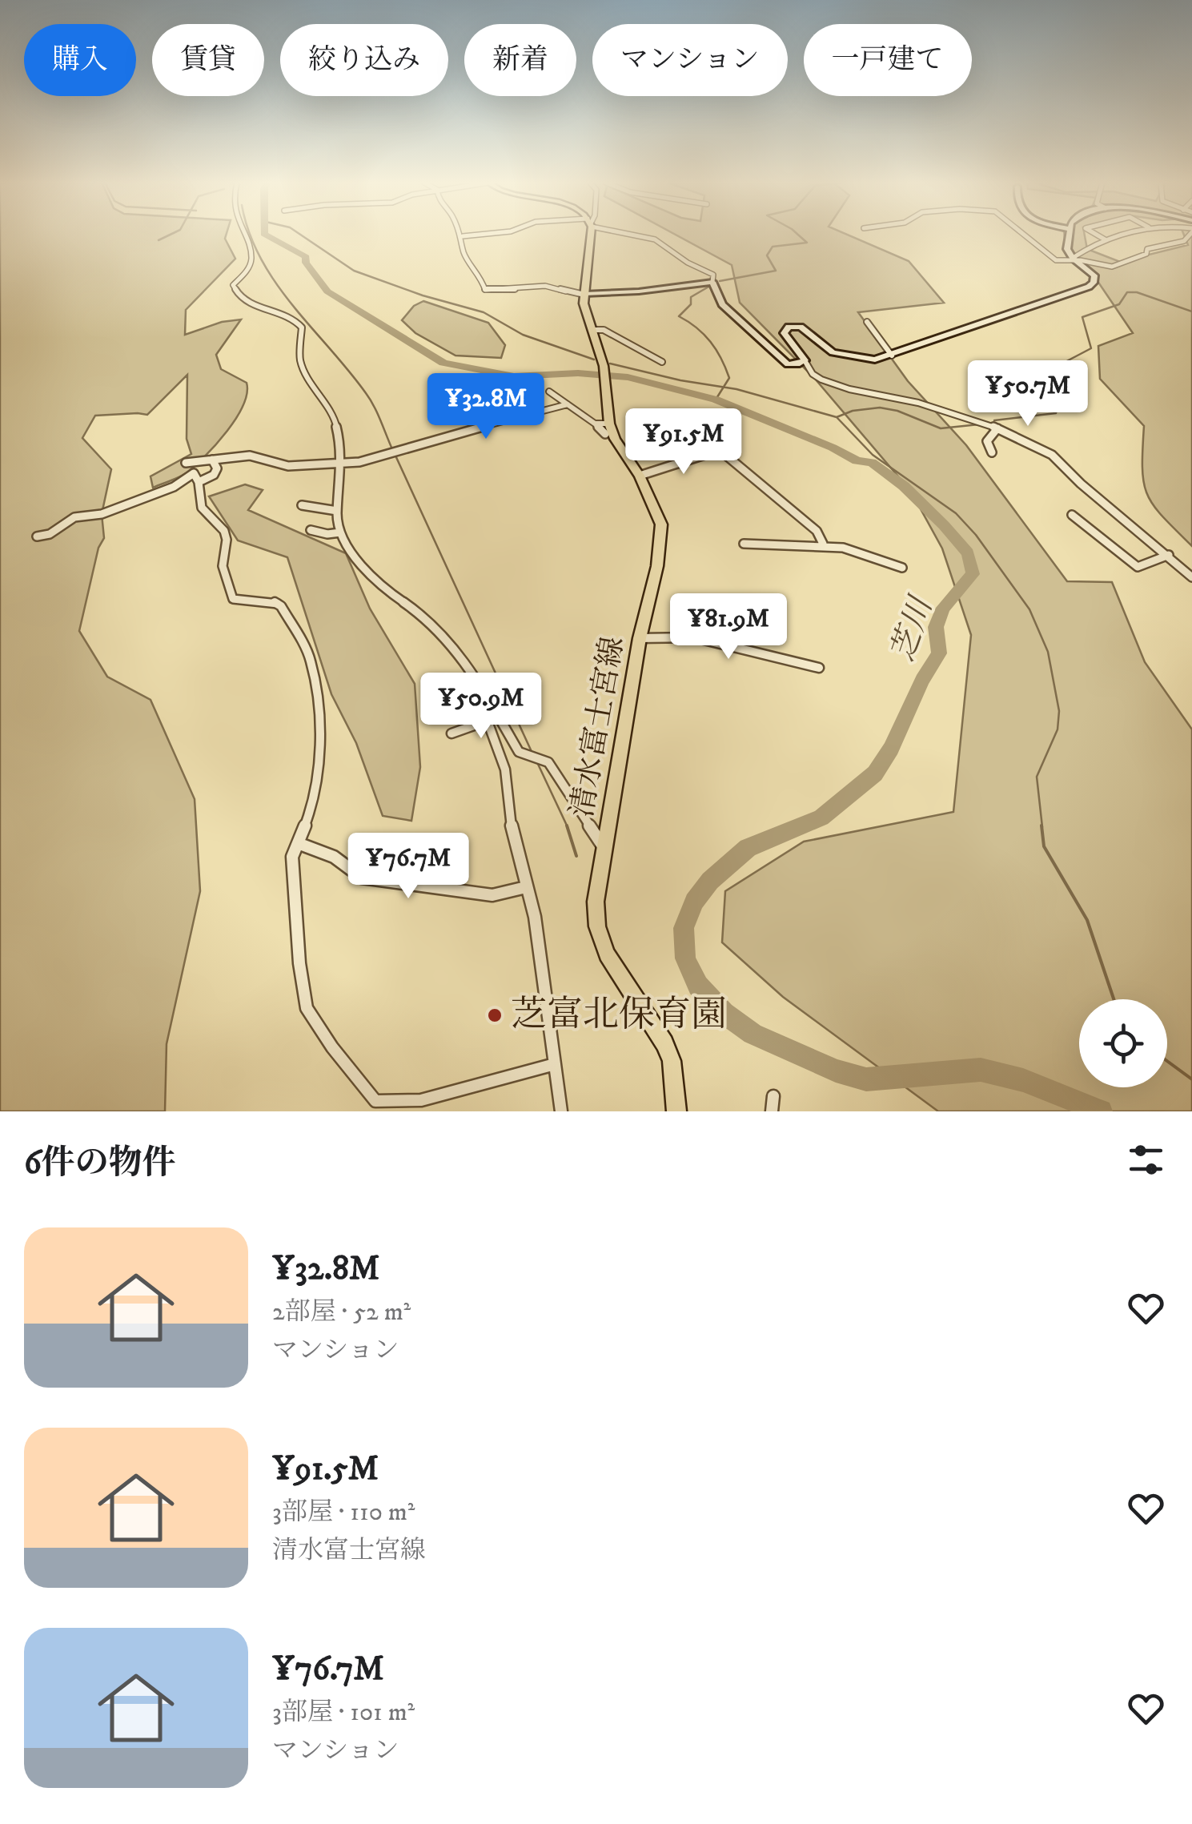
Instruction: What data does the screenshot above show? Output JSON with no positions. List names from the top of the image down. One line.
{"streets":{"main road":["清水富士宮線"]},"water":["芝川"],"places":["芝富北保育園"],"page":{"chip":["購入","賃貸","絞り込み","新着","マンション","一戸建て"],"price":["¥50.7M","¥32.8M","¥91.5M","¥81.9M","¥50.9M","¥76.7M"],"heading":"6件の物件","list":[{"name":"¥32.8M","note":"2部屋 · 52 m² · マンション"},{"name":"¥91.5M","note":"3部屋 · 110 m² · 清水富士宮線"},{"name":"¥76.7M","note":"3部屋 · 101 m² · マンション"}]}}
